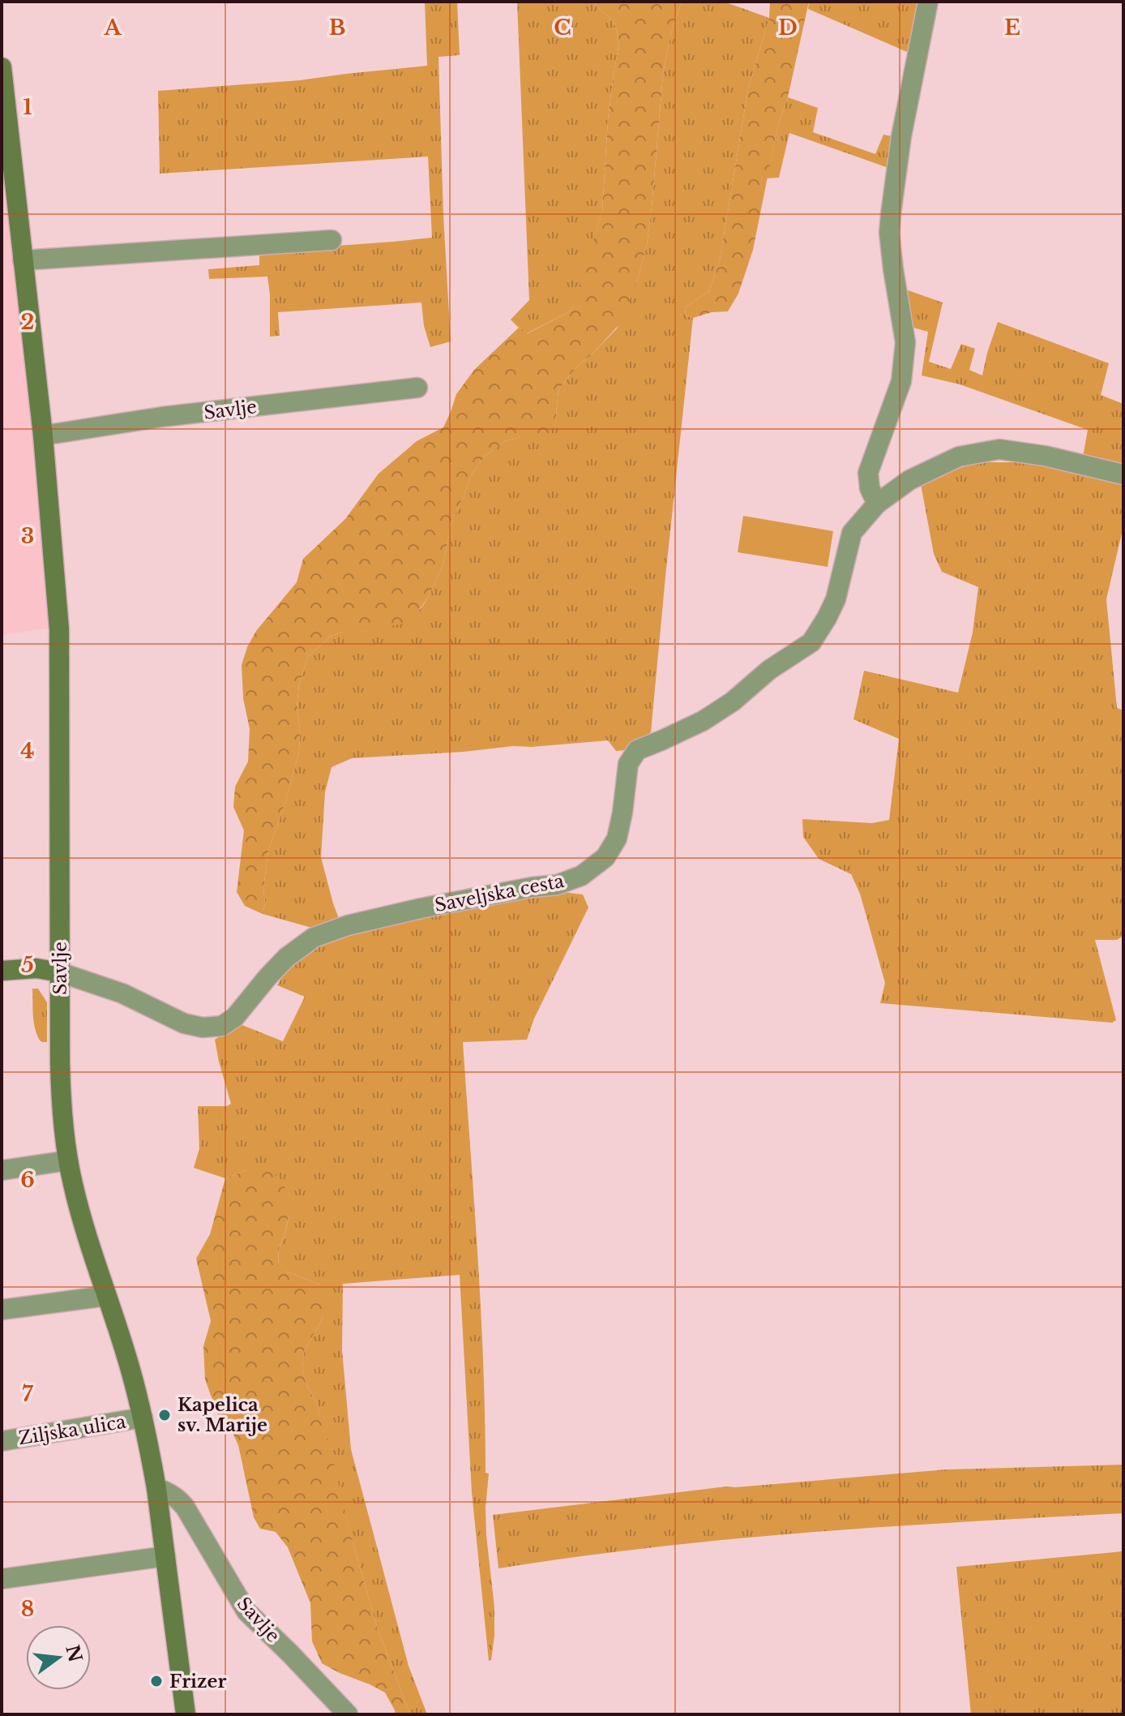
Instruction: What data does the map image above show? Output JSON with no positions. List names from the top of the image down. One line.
{"streets":{"street":["Savlje","Saveljska cesta","Ziljska ulica"]},"crossings":[["Savlje","Saveljska cesta"],["Savlje","Ziljska ulica"]],"places":["Kapelica sv. Marije","Frizer"],"north":"right","grid":{"columns":["A","B","C","D","E"],"rows":["1","2","3","4","5","6","7","8"]}}
